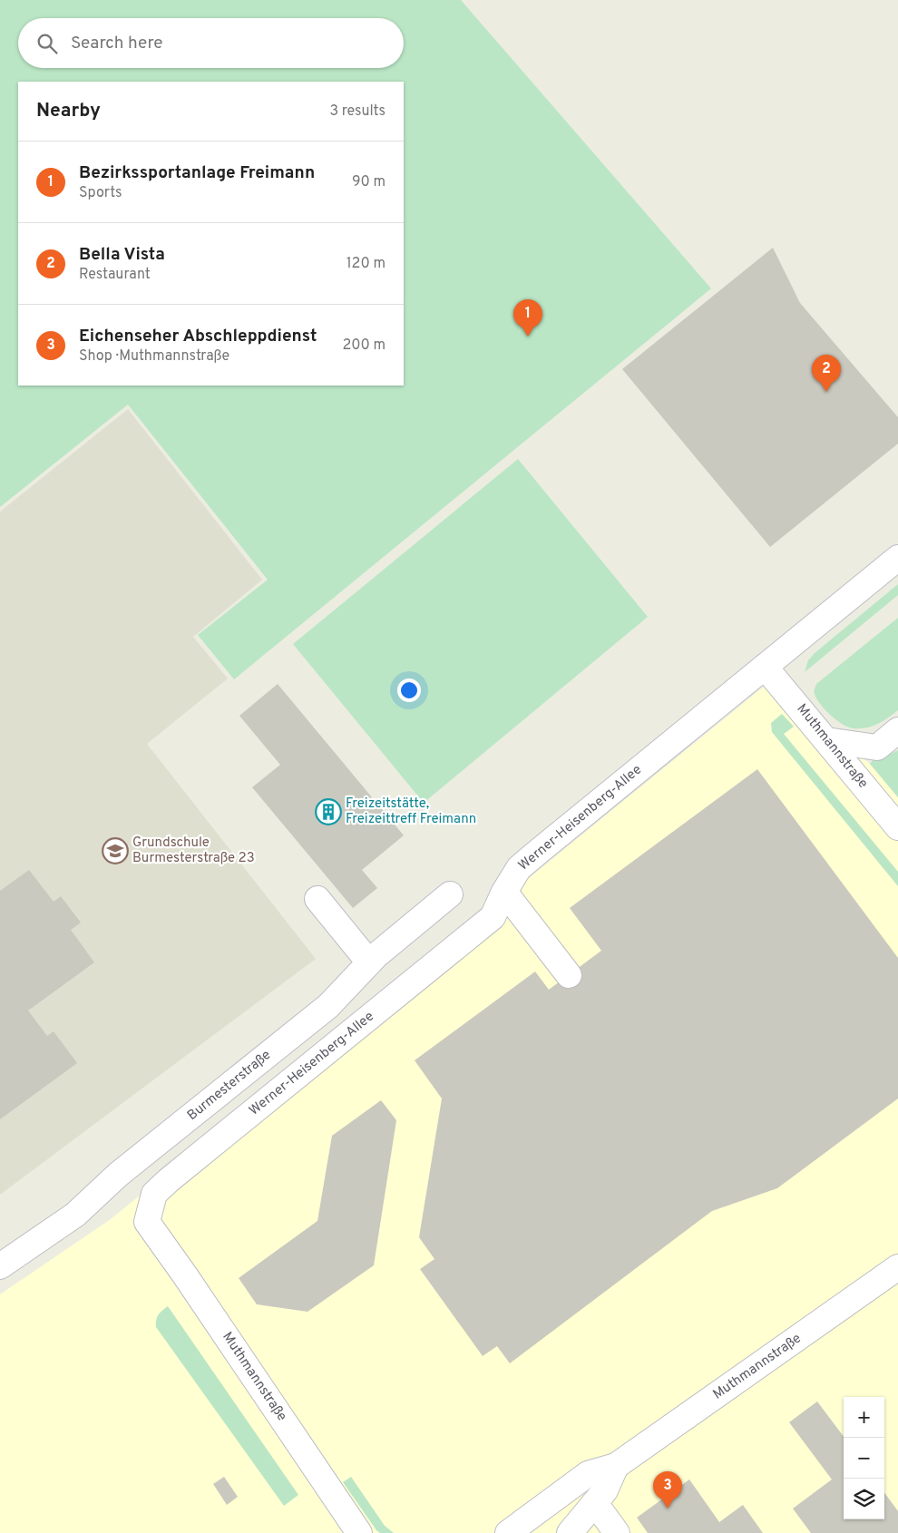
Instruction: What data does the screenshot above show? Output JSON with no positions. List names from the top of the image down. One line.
{"streets":{"street":["Muthmannstraße","Werner-Heisenberg-Allee","Burmesterstraße"]},"crossings":[["Muthmannstraße","Werner-Heisenberg-Allee"]],"places":{"building":["Freizeitstätte, Freizeittreff Freimann"],"school or university":["Grundschule Burmesterstraße 23"]},"page":{"search":"Search here","heading":["Nearby","3 results"],"list":[{"mark":"1","name":"Bezirkssportanlage Freimann","note":"Sports","value":"90 m"},{"mark":"2","name":"Bella Vista","note":"Restaurant","value":"120 m"},{"mark":"3","name":"Eichenseher Abschleppdienst","note":"Shop · Muthmannstraße","value":"200 m"}],"pins":["1","2","3"],"map_buttons":["+","−"]}}
